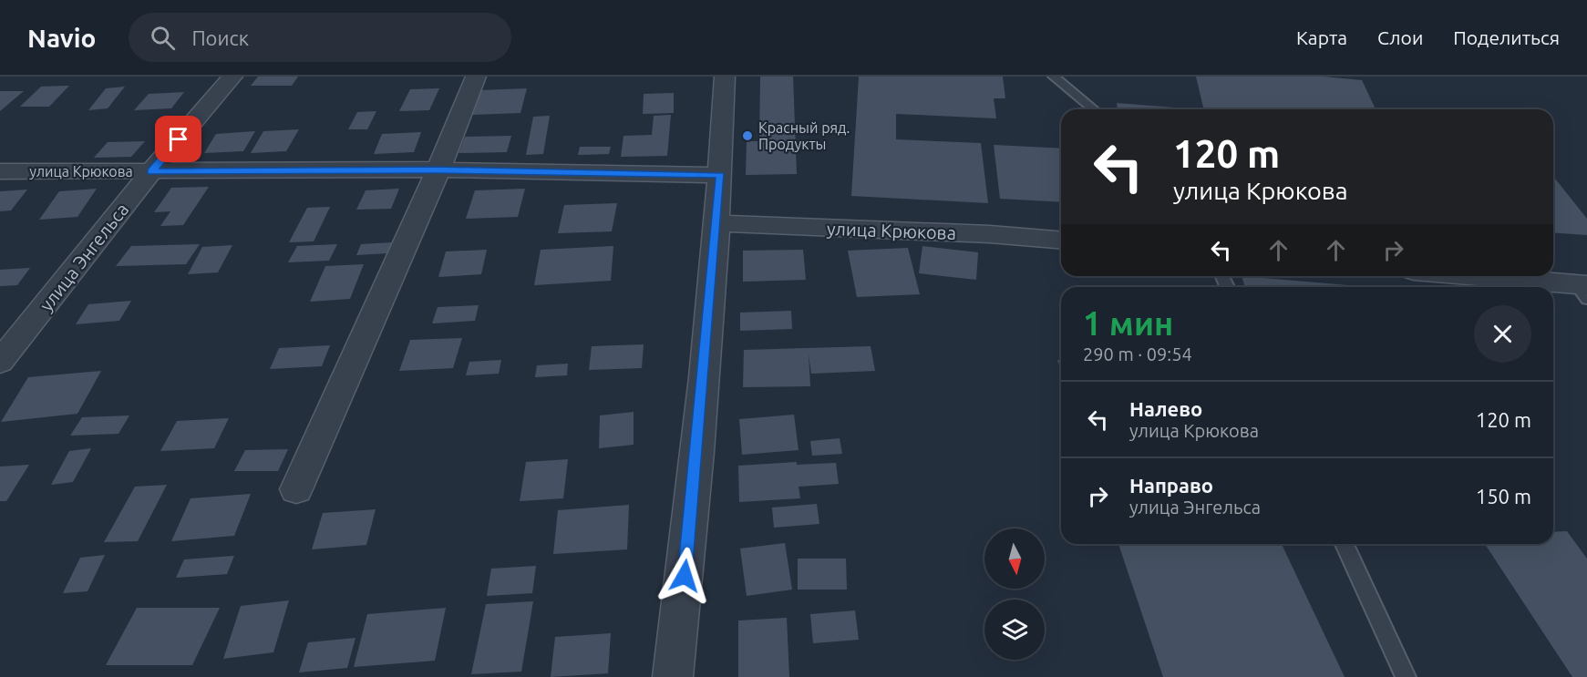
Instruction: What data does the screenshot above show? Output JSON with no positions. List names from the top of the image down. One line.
{"streets":{"street":["улица Крюкова","улица Энгельса"]},"crossings":[["улица Крюкова","улица Энгельса"]],"places":["Красный ряд. Продукты"],"north":"bottom","page":{"header":"Navio","search":"Поиск","nav":["Карта","Слои","Поделиться"],"turn":["120 m","улица Крюкова"],"heading":["1 мин","290 m · 09:54"],"list":[{"name":"Налево","note":"улица Крюкова","value":"120 m"},{"name":"Направо","note":"улица Энгельса","value":"150 m"}]}}
